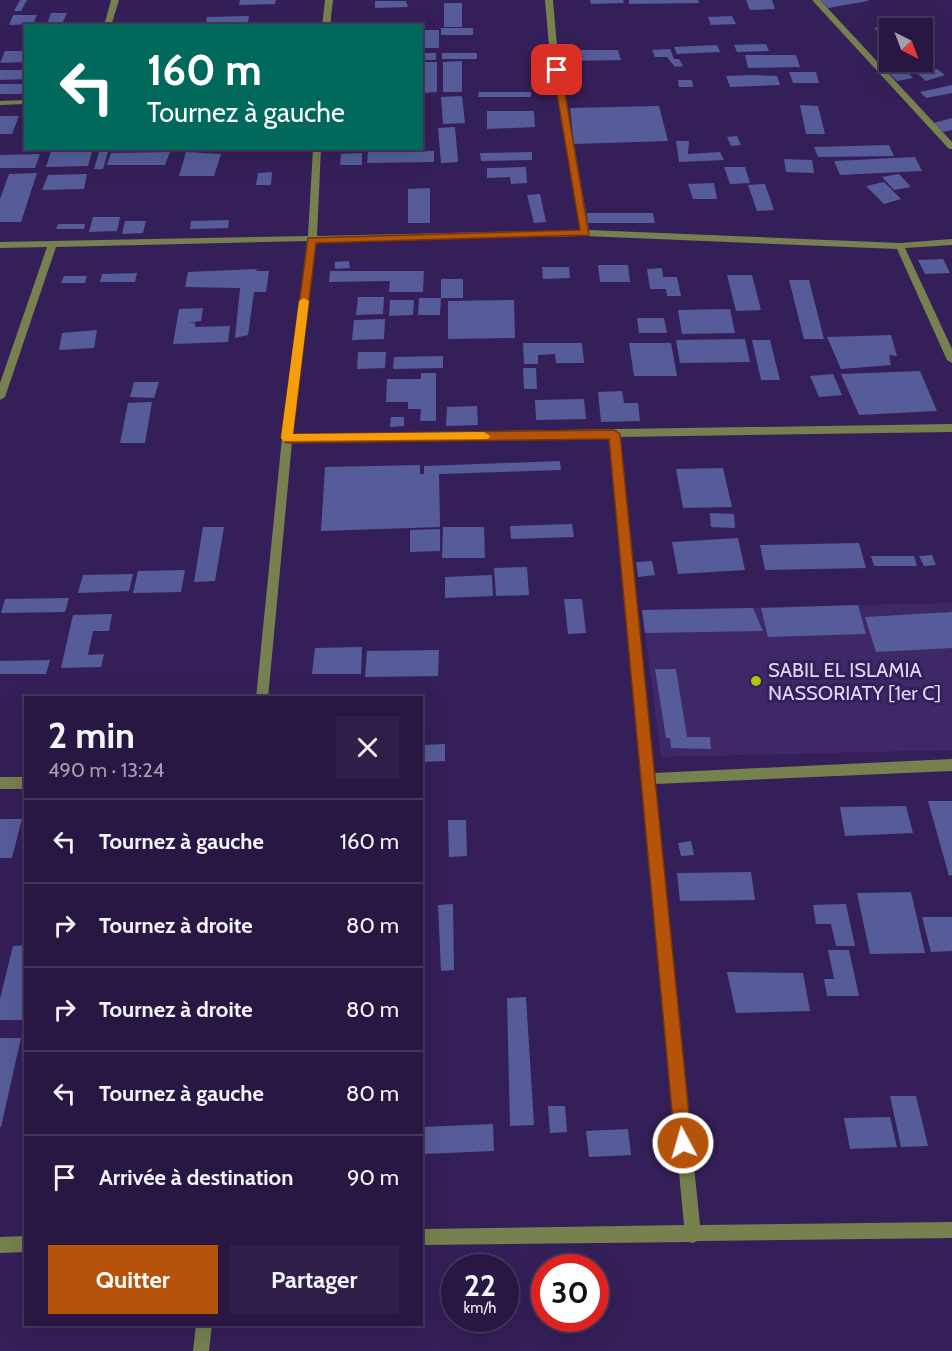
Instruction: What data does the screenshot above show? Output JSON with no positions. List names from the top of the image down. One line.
{"places":["SABIL EL ISLAMIA NASSORIATY [1er C]"],"north":"bottom right","page":{"turn":["160 m","Tournez à gauche"],"heading":["2 min","490 m · 13:24"],"list":[{"name":"Tournez à gauche","value":"160 m"},{"name":"Tournez à droite","value":"80 m"},{"name":"Tournez à droite","value":"80 m"},{"name":"Tournez à gauche","value":"80 m"},{"name":"Arrivée à destination","value":"90 m"}],"buttons":["Quitter","Partager"],"speed":"22 km/h","limit":"30"}}
